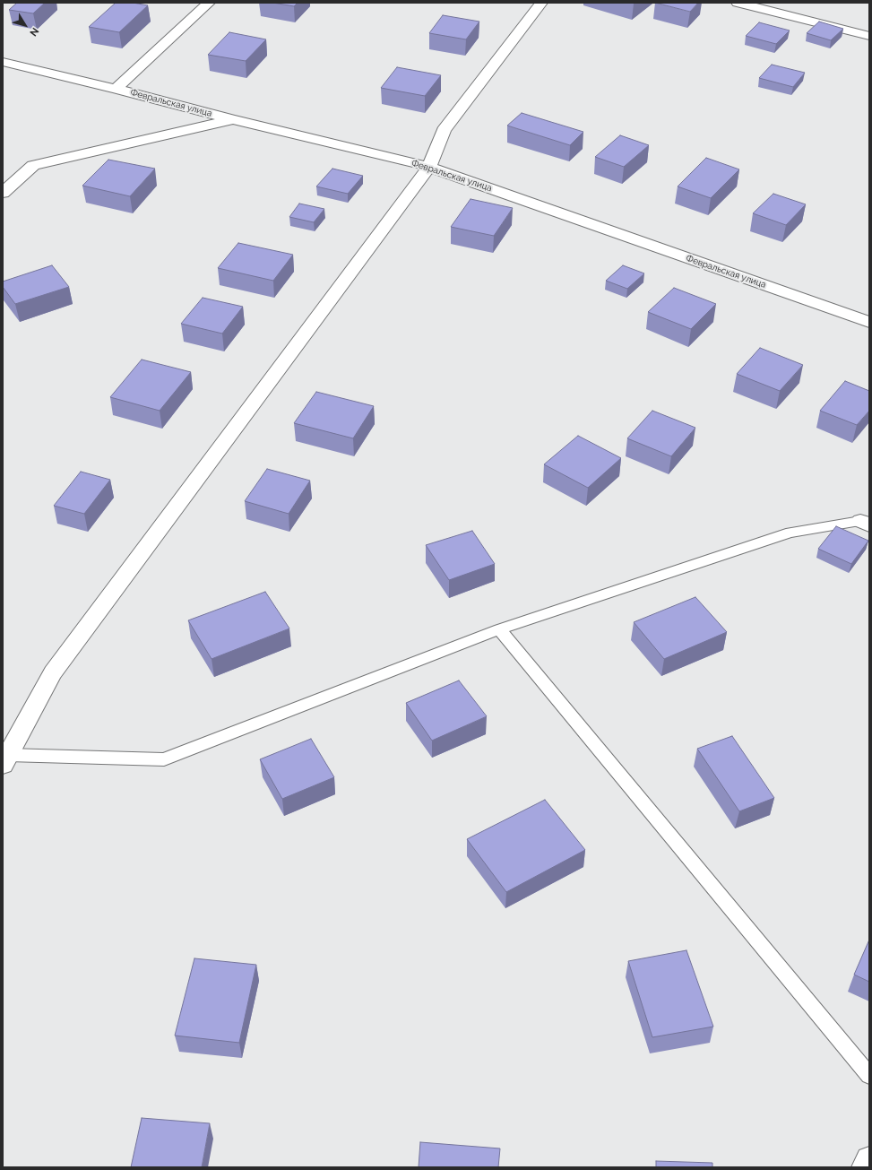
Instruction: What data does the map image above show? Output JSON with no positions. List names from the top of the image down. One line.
{"streets":{"street":["Февральская улица"]},"north":"bottom right"}
